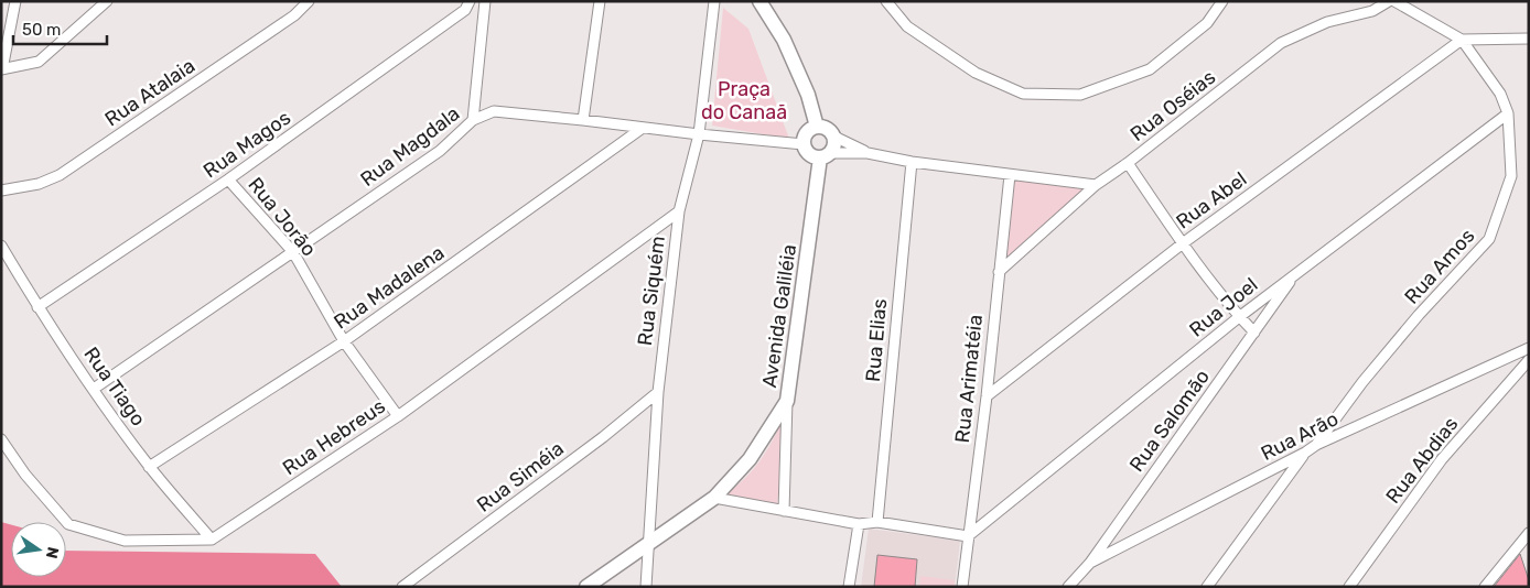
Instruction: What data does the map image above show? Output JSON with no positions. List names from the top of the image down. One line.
{"streets":{"main road":["Avenida Galiléia"],"street":["Rua Atalaia","Rua Oséias","Rua Magos","Rua Magdala","Rua Abel","Rua Jorão","Rua Amos","Rua Madalena","Rua Siquém","Rua Joel","Rua Elias","Rua Arimatéia","Rua Tiago","Rua Salomão","Rua Arão","Rua Hebreus","Rua Abdias","Rua Siméia"]},"crossings":[["Rua Oséias","Rua Arimatéia"],["Rua Magos","Rua Jorão"],["Rua Magos","Rua Tiago"],["Rua Magdala","Rua Jorão"],["Rua Magdala","Rua Madalena"],["Rua Magdala","Rua Siquém"],["Rua Magdala","Avenida Galiléia"],["Rua Magdala","Rua Tiago"],["Rua Abel","Rua Amos"],["Rua Abel","Rua Arimatéia"],["Rua Jorão","Rua Madalena"],["Rua Jorão","Rua Hebreus"],["Rua Amos","Rua Joel"],["Rua Amos","Rua Arão"],["Rua Madalena","Rua Tiago"],["Rua Siquém","Avenida Galiléia"],["Rua Siquém","Rua Hebreus"],["Rua Siquém","Rua Siméia"],["Rua Joel","Rua Arimatéia"],["Rua Joel","Rua Salomão"],["Rua Tiago","Rua Hebreus"],["Rua Salomão","Rua Arão"]],"parks":["Praça do Canaã"],"scale_bar":"50 m","north":"right"}
